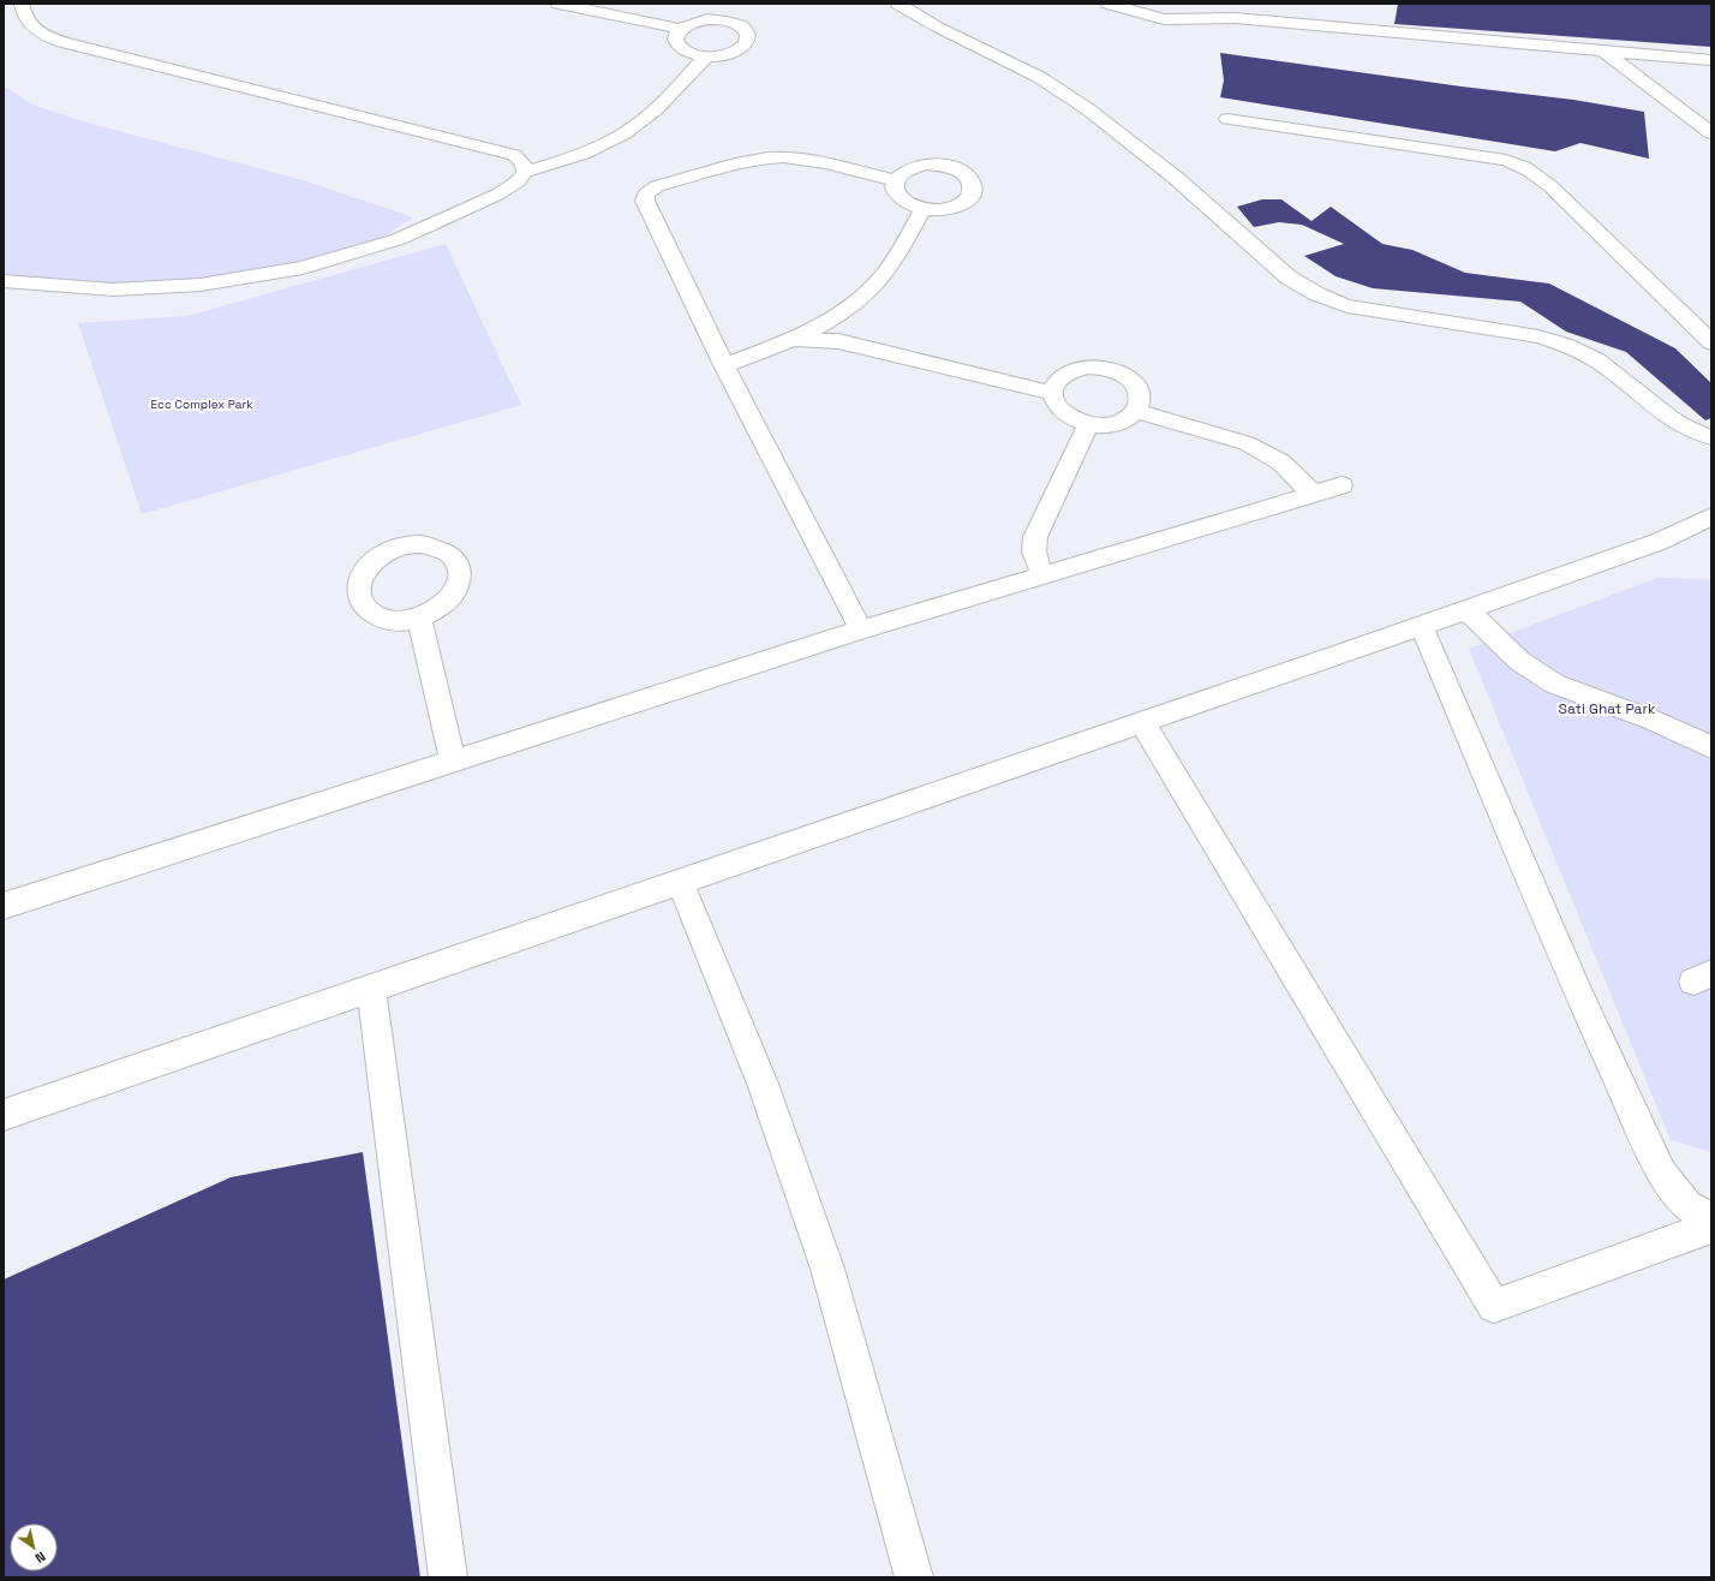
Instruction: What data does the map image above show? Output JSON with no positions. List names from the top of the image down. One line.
{"parks":["Ecc Complex Park","Sati Ghat Park"],"north":"bottom right"}
